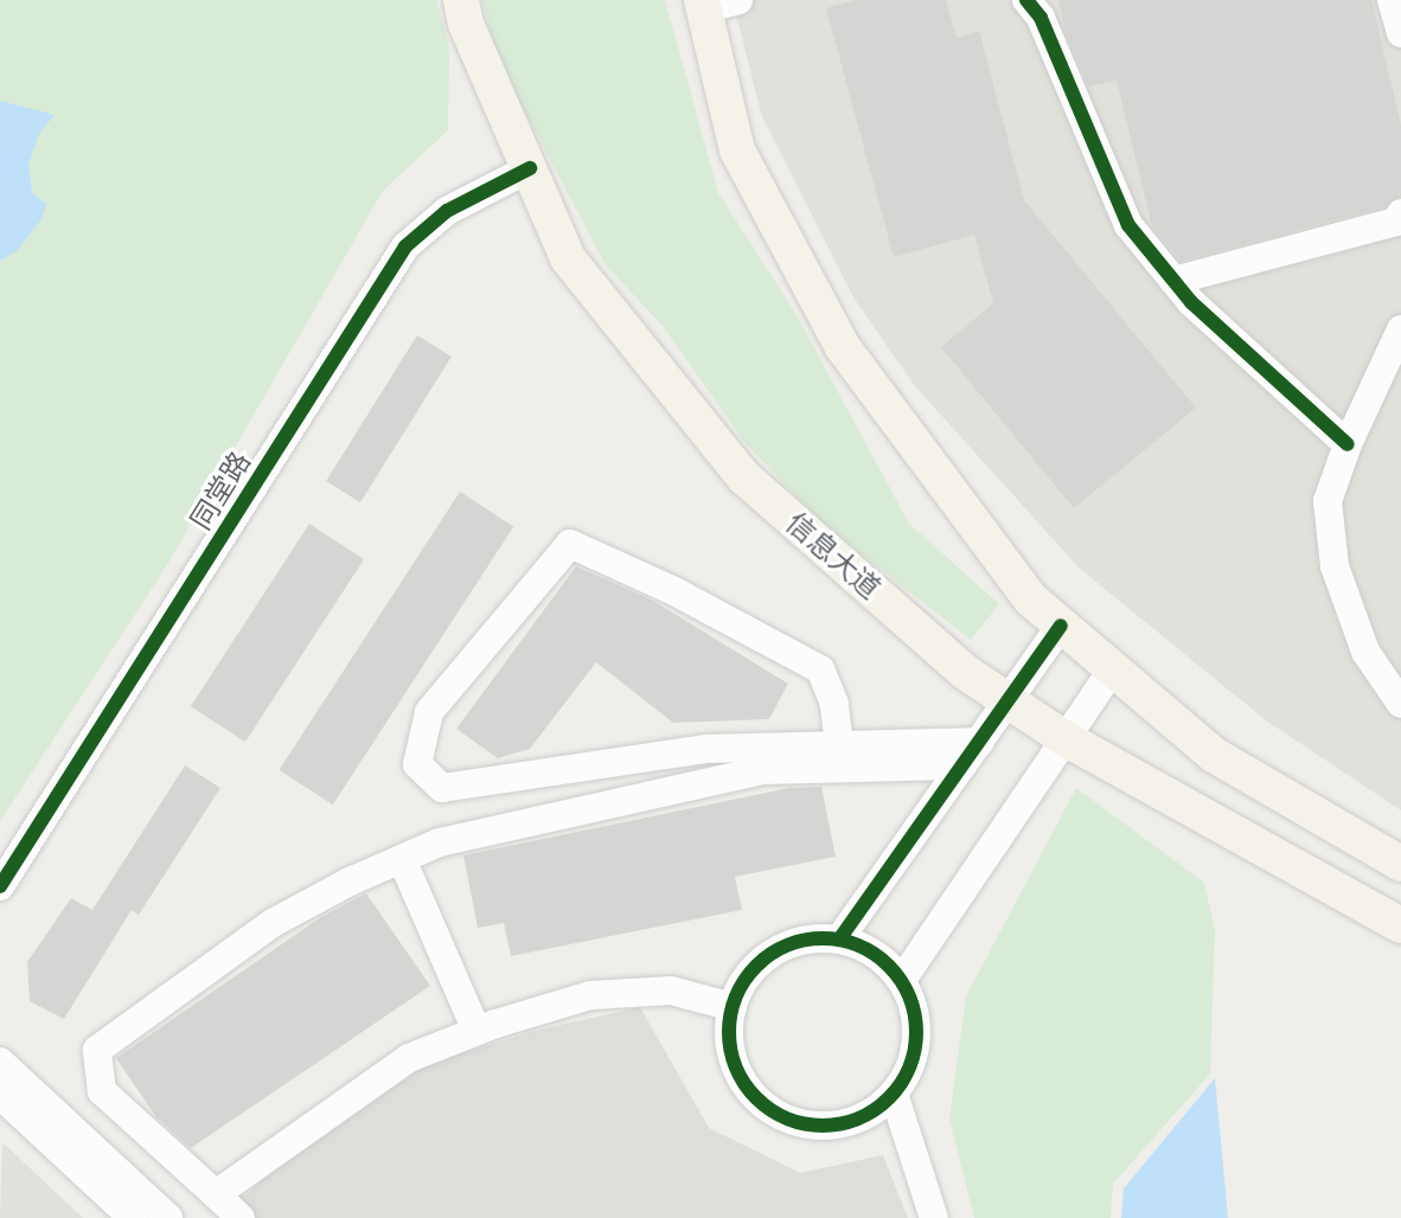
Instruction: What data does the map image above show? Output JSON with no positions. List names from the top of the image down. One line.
{"streets":{"main road":["信息大道"],"street":["同堂路"]},"crossings":[["同堂路","信息大道"]]}
